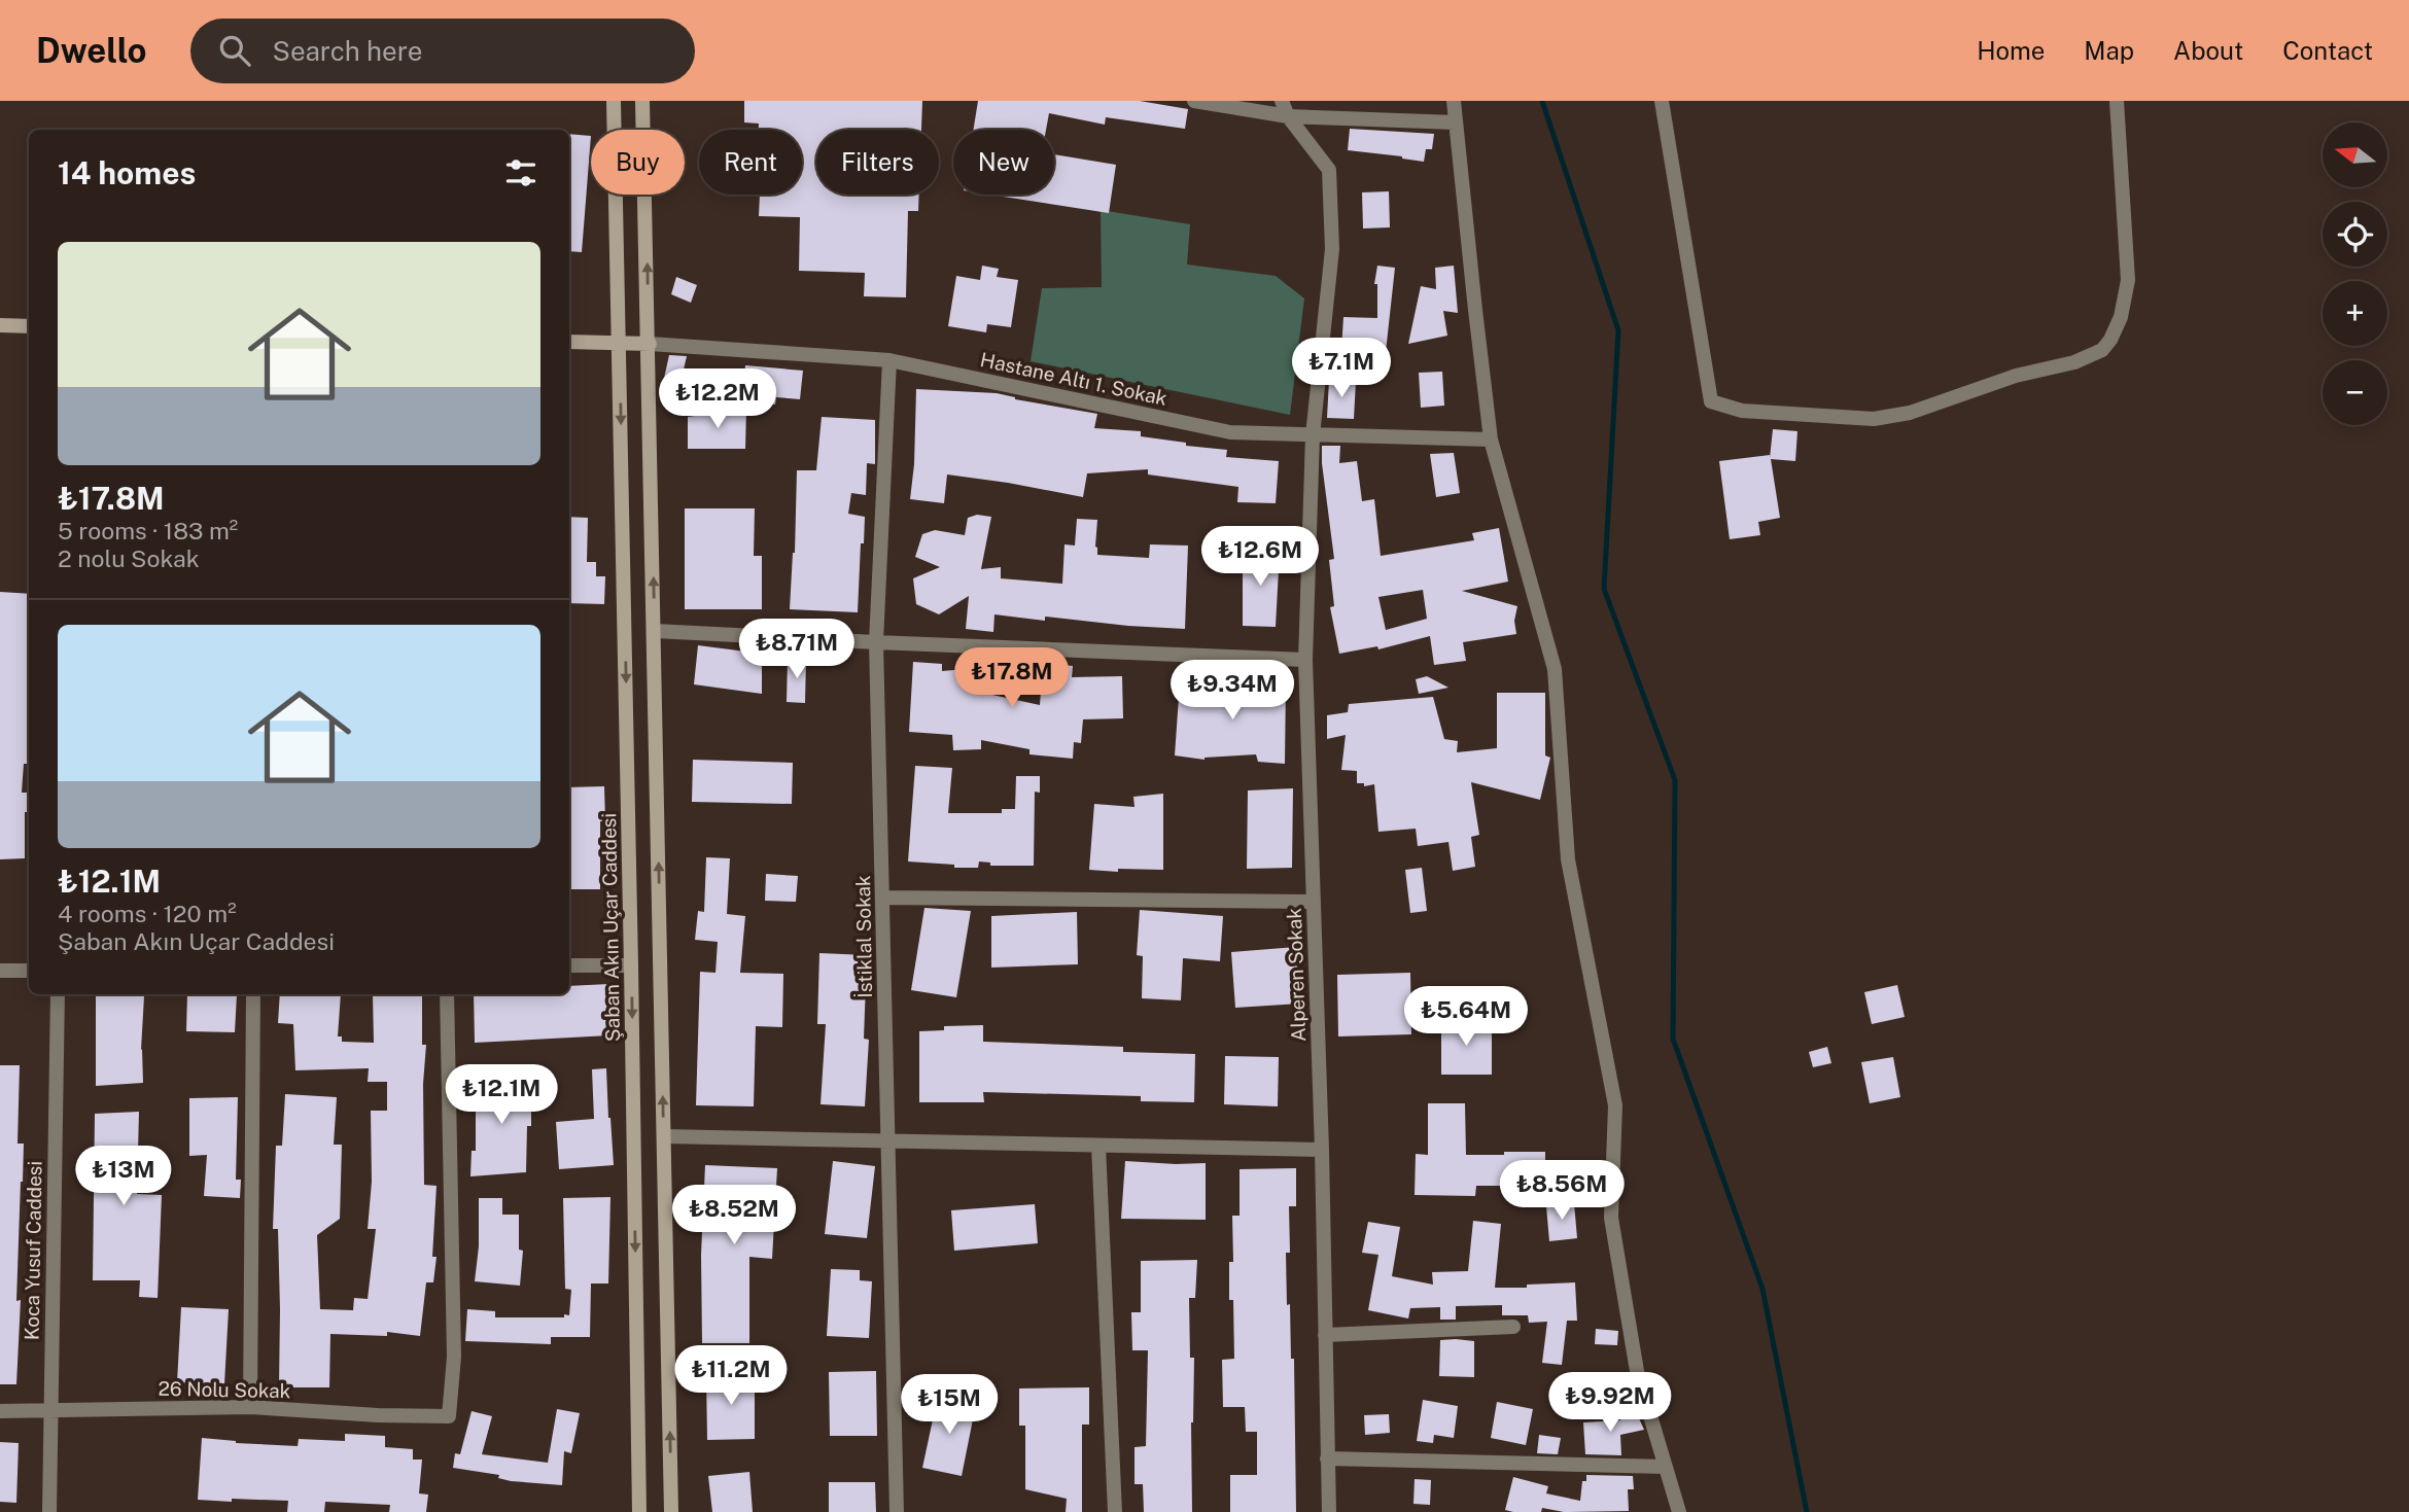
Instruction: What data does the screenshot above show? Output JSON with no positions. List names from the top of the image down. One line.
{"streets":{"main road":["Şaban Akın Uçar Caddesi"],"street":["Hastane Altı 1. Sokak","İstiklal Sokak","Alperen Sokak","Koca Yusuf Caddesi","26 Nolu Sokak"]},"crossings":[["Hastane Altı 1. Sokak","İstiklal Sokak"],["Hastane Altı 1. Sokak","Alperen Sokak"],["Koca Yusuf Caddesi","26 Nolu Sokak"]],"north":"left","page":{"header":"Dwello","search":"Search here","nav":["Home","Map","About","Contact"],"map_buttons":["+","−"],"chip":["Buy","Rent","Filters","New"],"heading":"14 homes","list":[{"name":"₺17.8M","note":"5 rooms · 183 m² · 2 nolu Sokak"},{"name":"₺12.1M","note":"4 rooms · 120 m² · Şaban Akın Uçar Caddesi"}],"price":["₺7.1M","₺12.2M","₺12.6M","₺8.71M","₺17.8M","₺9.34M","₺5.64M","₺12.1M","₺13M","₺8.56M","₺8.52M","₺11.2M","₺9.92M","₺15M"]}}
